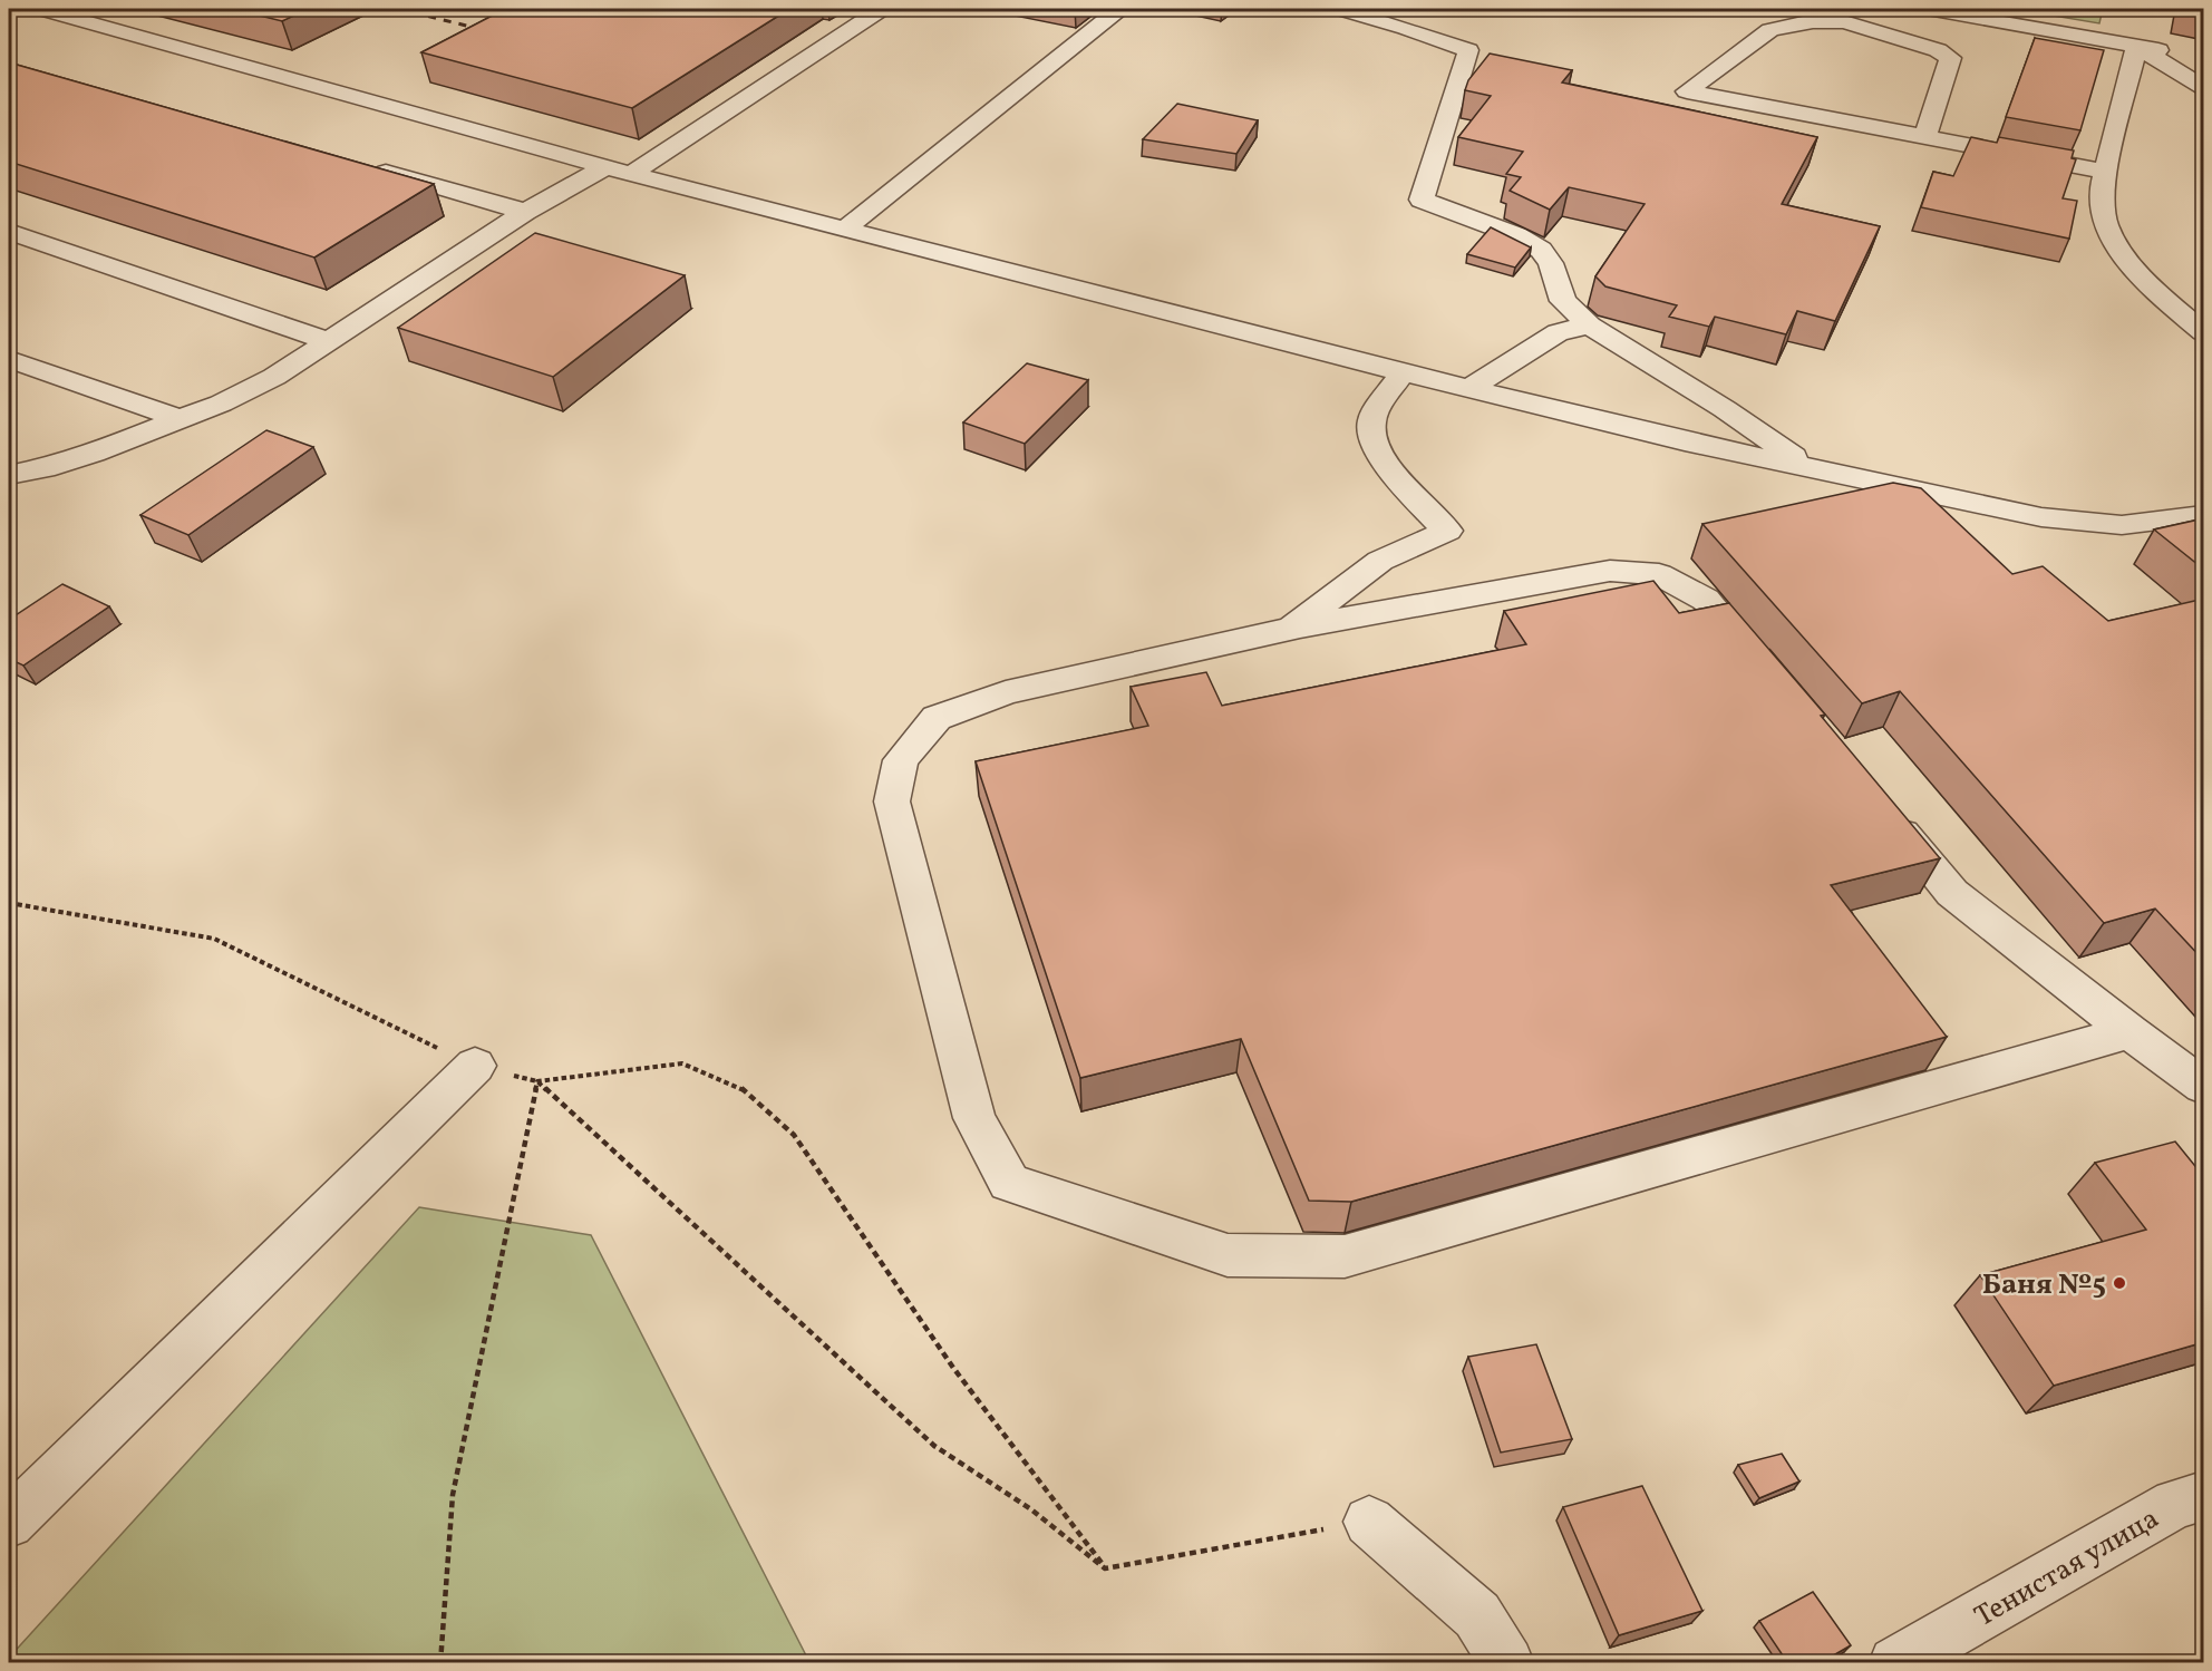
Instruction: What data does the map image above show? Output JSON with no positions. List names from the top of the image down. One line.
{"streets":{"street":["Тенистая улица"]},"places":["Баня №5"]}
